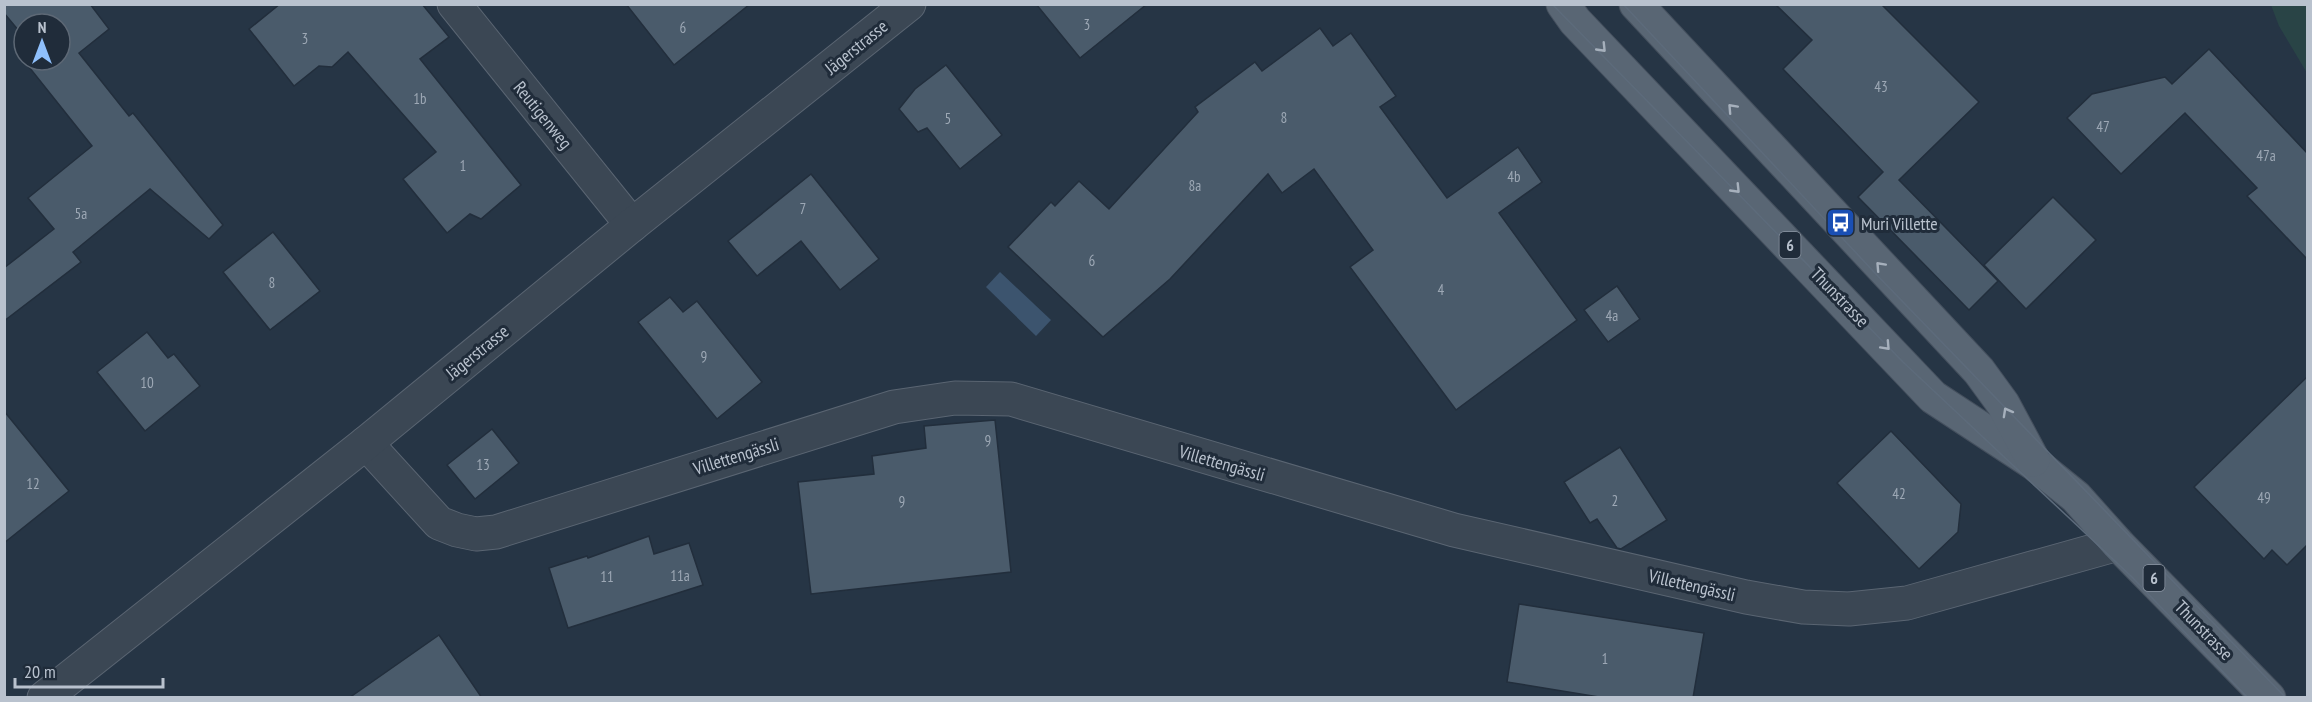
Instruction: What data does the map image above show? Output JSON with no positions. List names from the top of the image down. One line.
{"streets":{"main road":["6","Thunstrasse"],"street":["Jägerstrasse","Reutigenweg","Villettengässli"]},"crossings":[["Jägerstrasse","Reutigenweg"],["Jägerstrasse","Villettengässli"],["Thunstrasse","Villettengässli"]],"places":{"bus stop":["Muri Villette"]},"house_numbers":["3","6","3","43","1b","8","5","47","47a","1","4b","8a","7","5a","6","8","4","4a","9","10","9","13","12","42","49","2","9","11a","11","1"],"scale_bar":"20 m","north":"top"}
